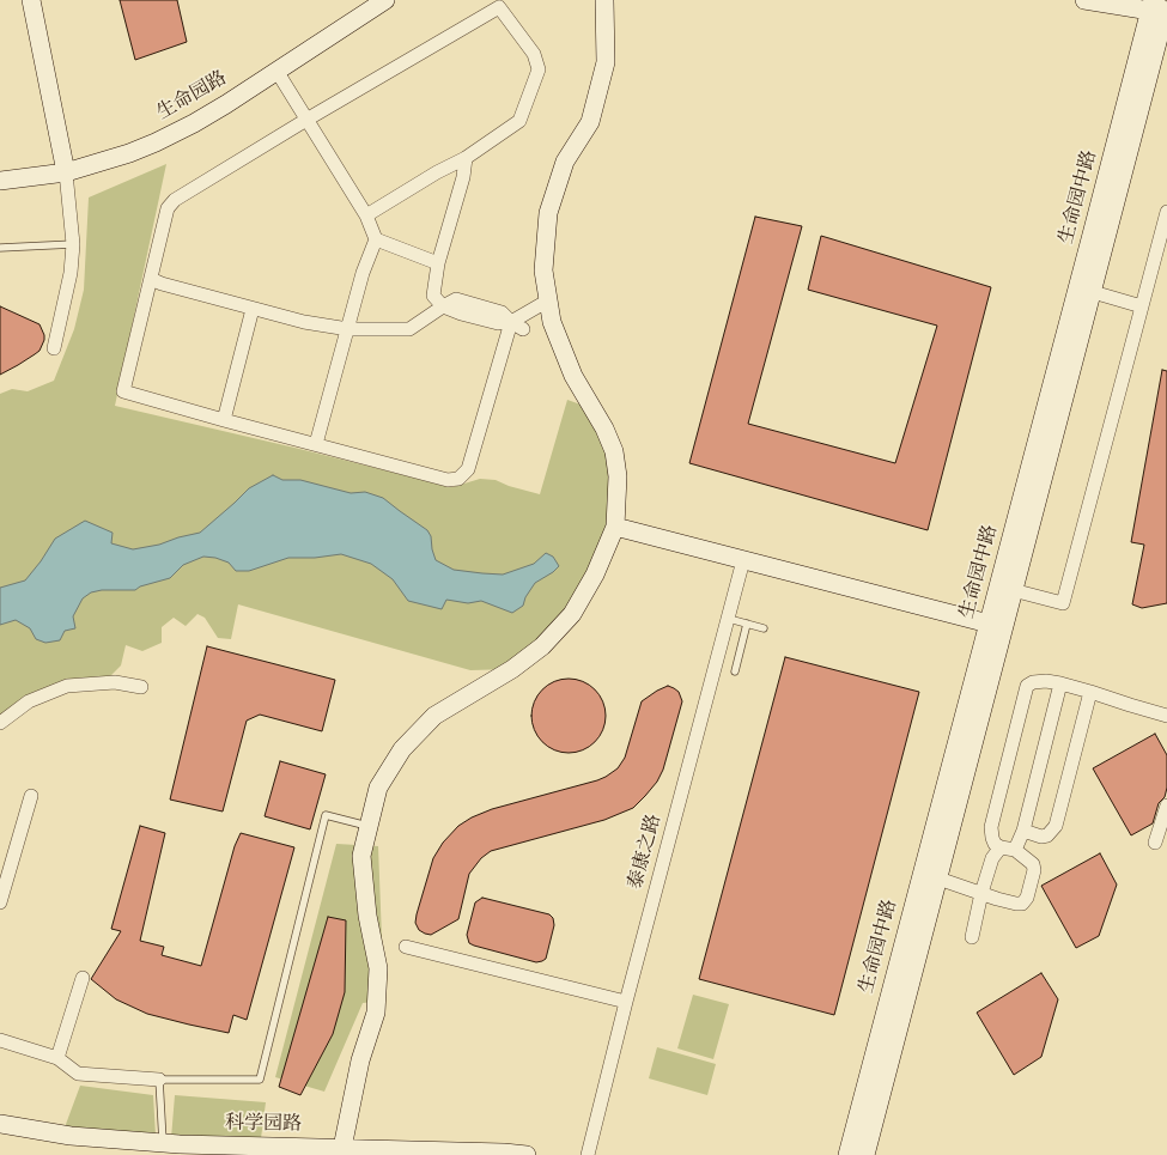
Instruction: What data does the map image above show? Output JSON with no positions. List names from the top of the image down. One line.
{"streets":{"street":["生命园路","生命园中路","泰康之路","科学园路"]}}
